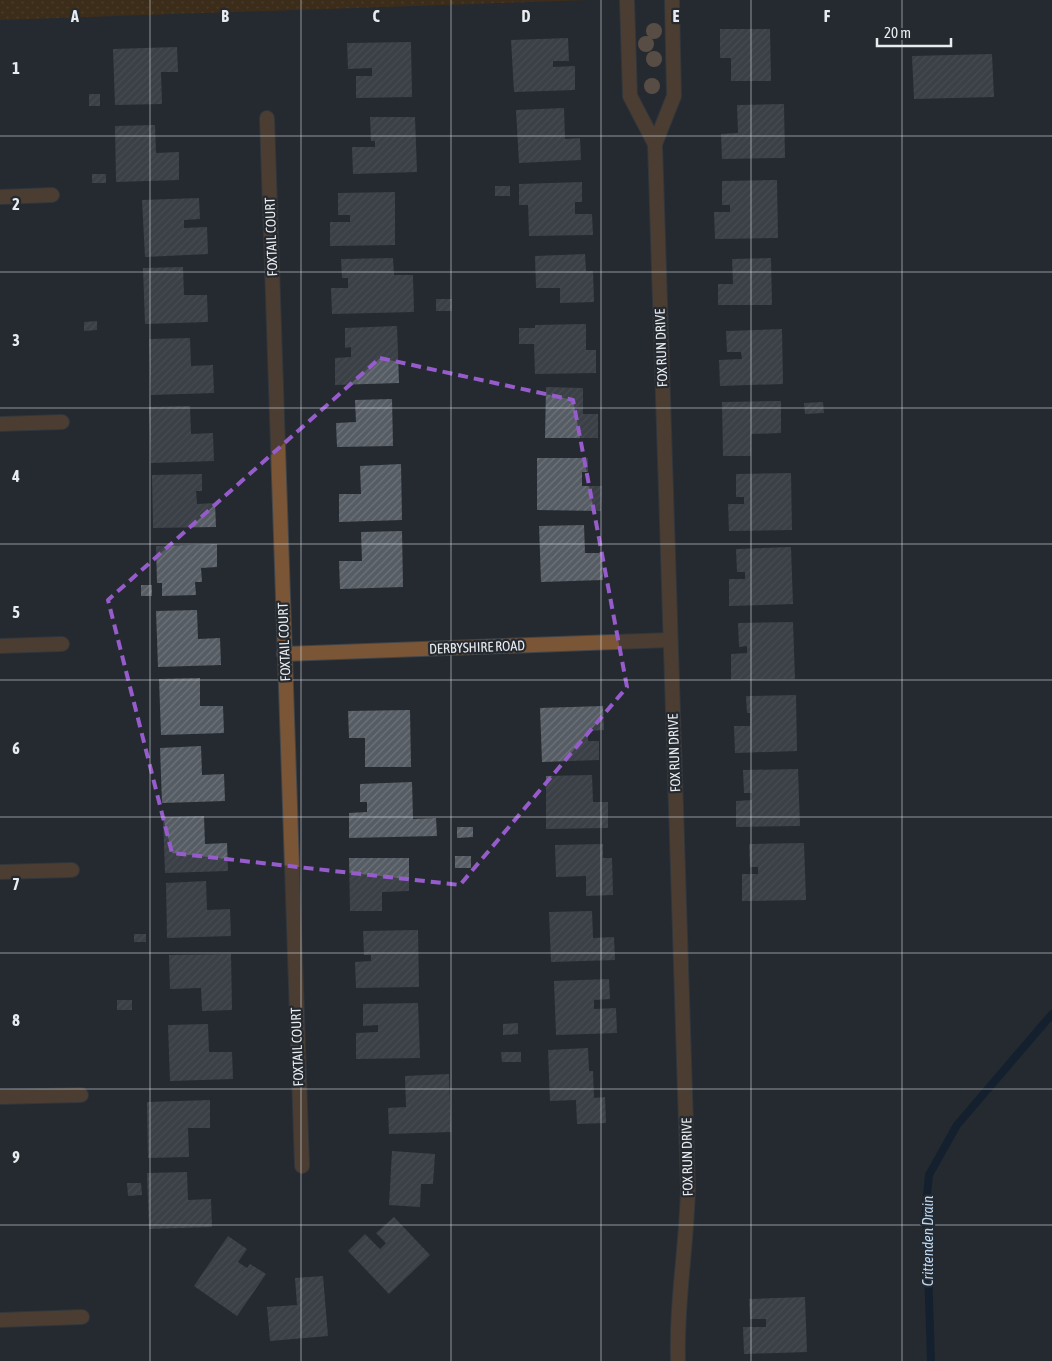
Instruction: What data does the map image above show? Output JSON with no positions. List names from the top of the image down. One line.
{"streets":{"street":["FOXTAIL COURT","FOX RUN DRIVE","DERBYSHIRE ROAD"]},"crossings":[["FOXTAIL COURT","DERBYSHIRE ROAD"],["FOX RUN DRIVE","DERBYSHIRE ROAD"]],"water":["Crittenden Drain"],"scale_bar":"20 m","grid":{"columns":["A","B","C","D","E","F"],"rows":["1","2","3","4","5","6","7","8","9"]}}
